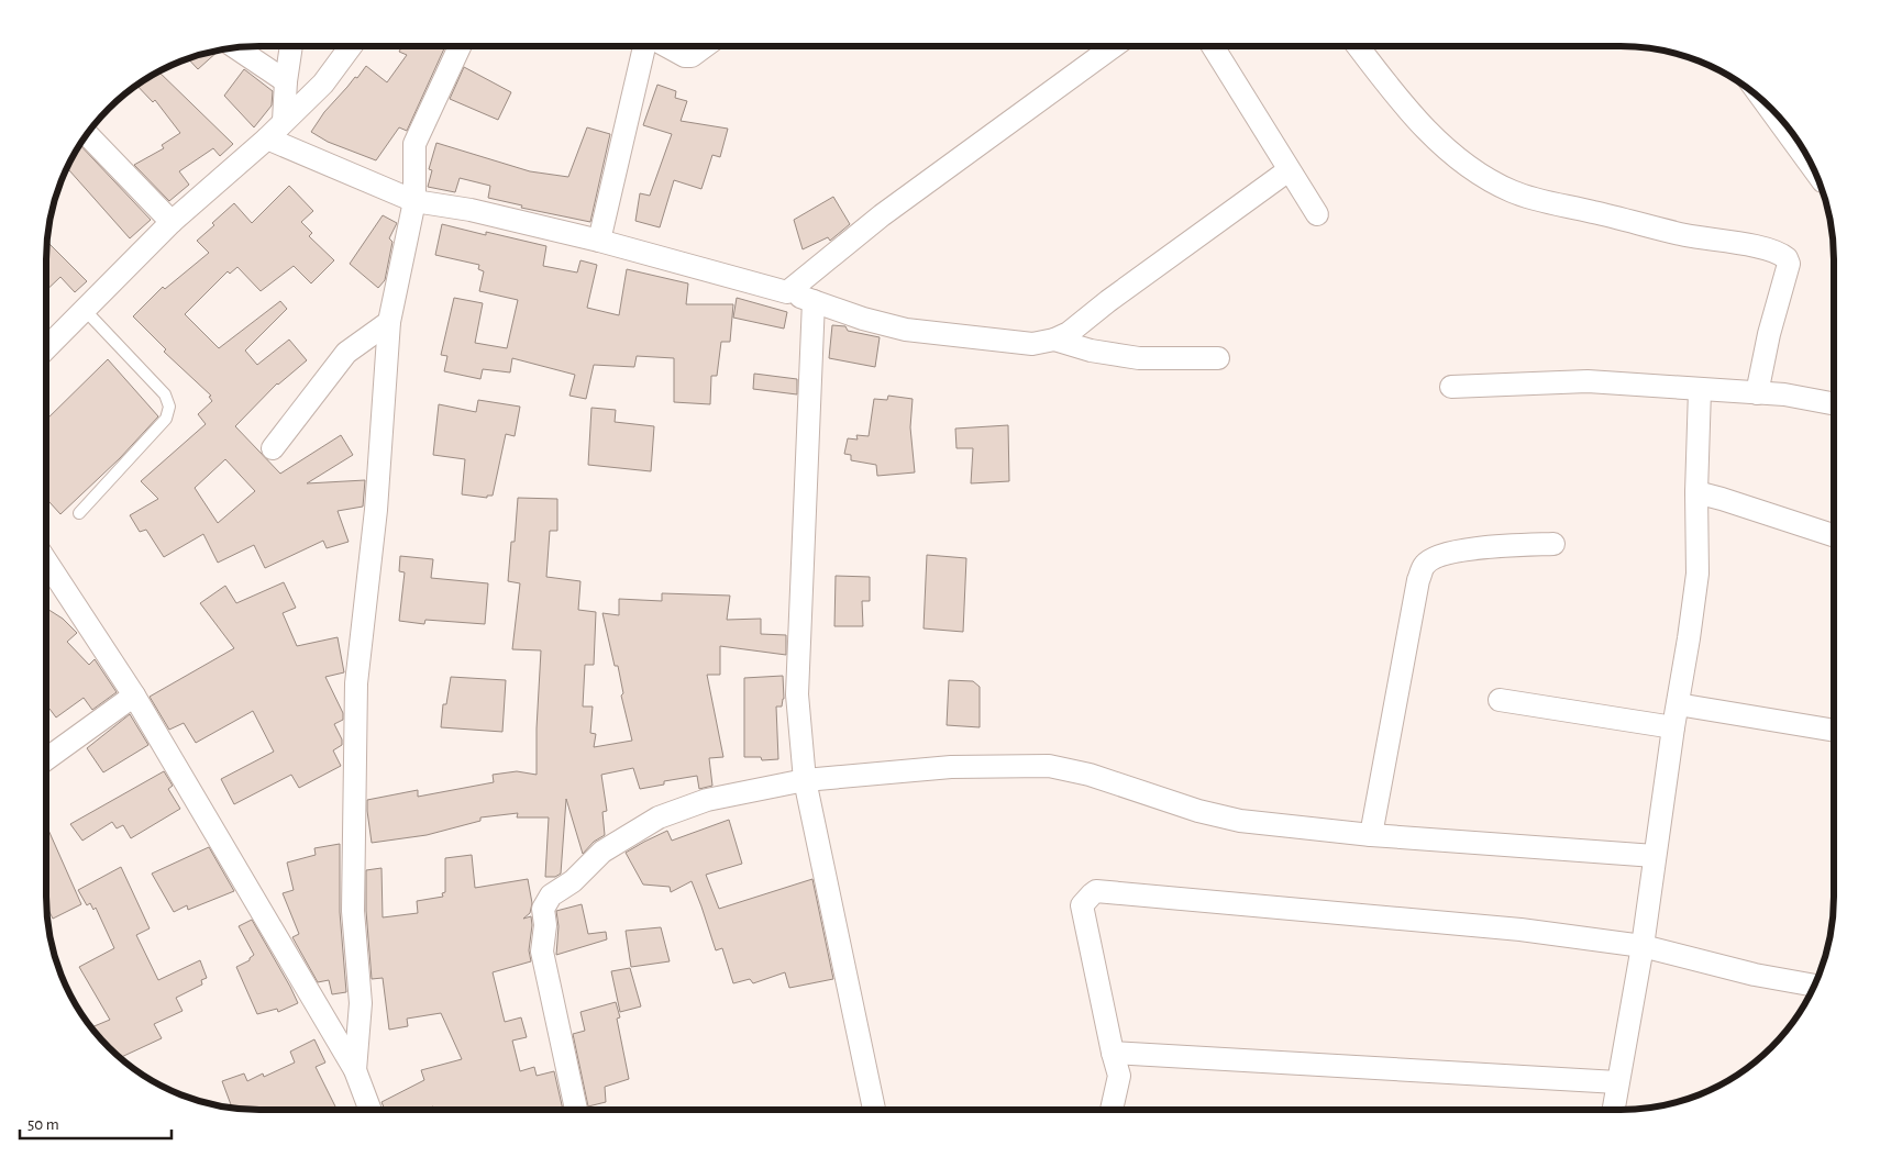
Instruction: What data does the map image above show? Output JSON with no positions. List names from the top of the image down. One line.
{"scale_bar":"50 m"}
